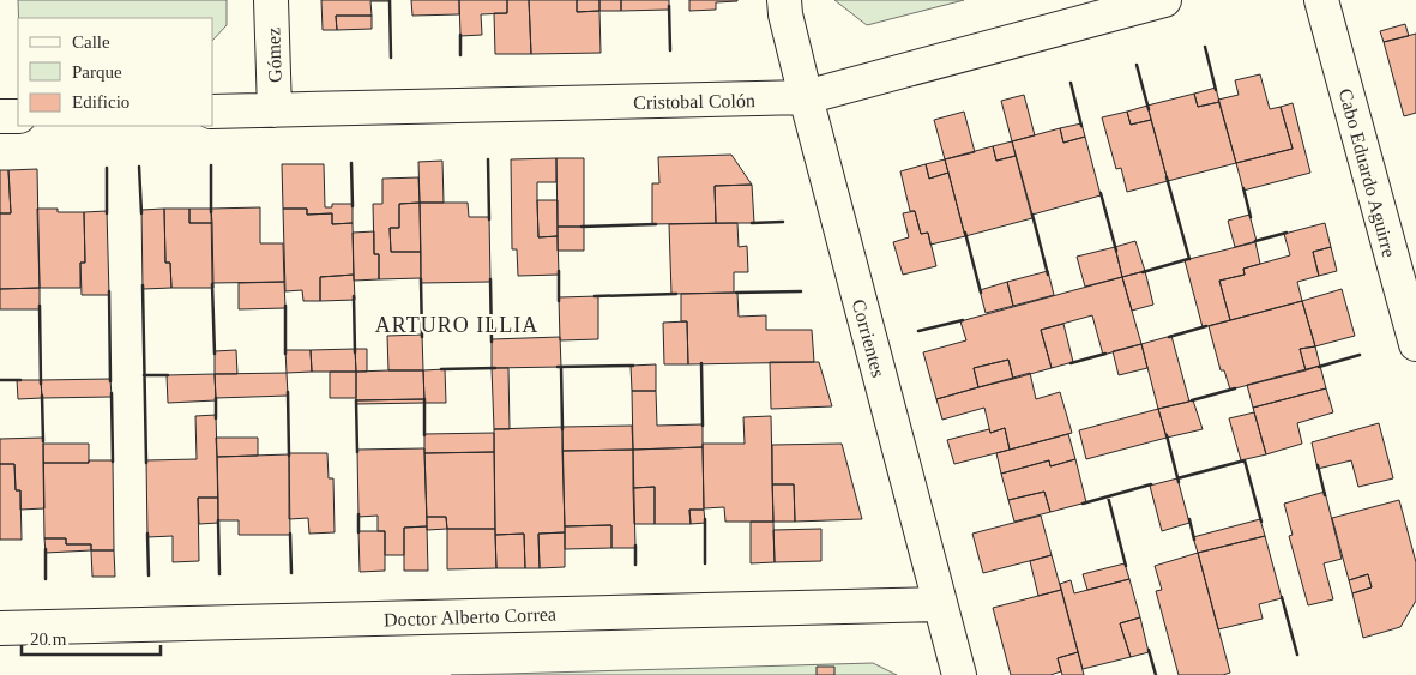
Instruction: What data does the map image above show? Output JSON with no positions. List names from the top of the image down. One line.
{"streets":{"street":["Gómez","Cristobal Colón","Cabo Eduardo Aguirre","Corrientes","Doctor Alberto Correa"]},"crossings":[["Gómez","Cristobal Colón"],["Cristobal Colón","Corrientes"],["Corrientes","Doctor Alberto Correa"]],"districts":["ARTURO ILLIA"],"legend":["Calle","Parque","Edificio"],"scale_bar":"20 m"}
